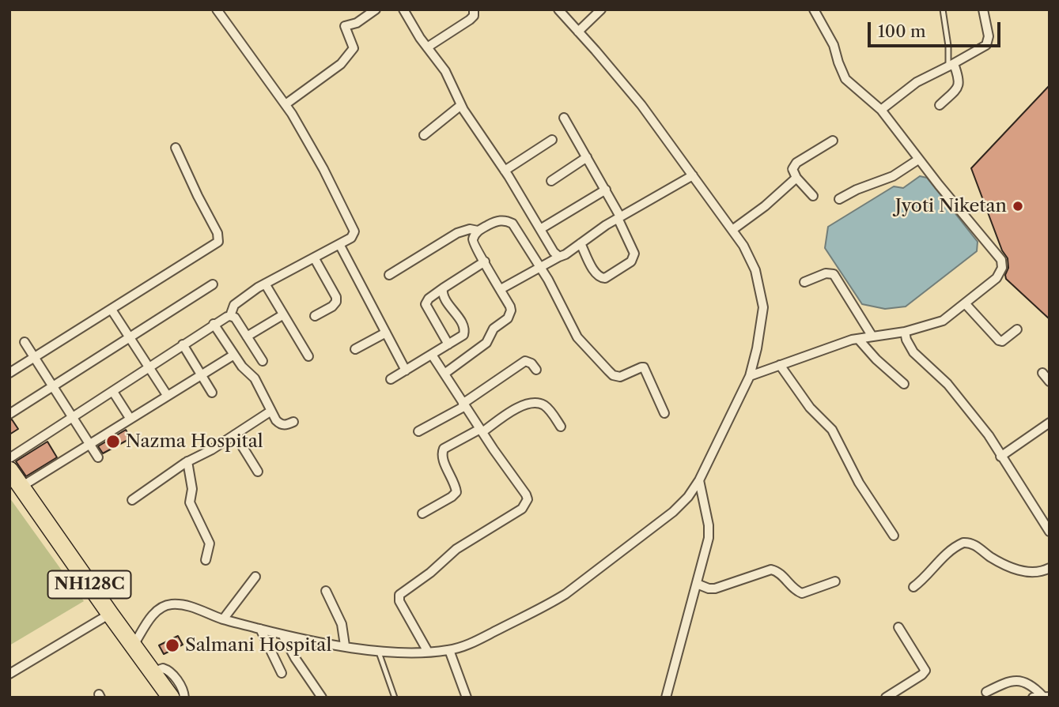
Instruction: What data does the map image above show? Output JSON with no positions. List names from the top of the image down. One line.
{"streets":{"highway":["NH128C"]},"places":["Jyoti Niketan","Nazma Hospital","Salmani Hospital"],"scale_bar":"100 m"}
